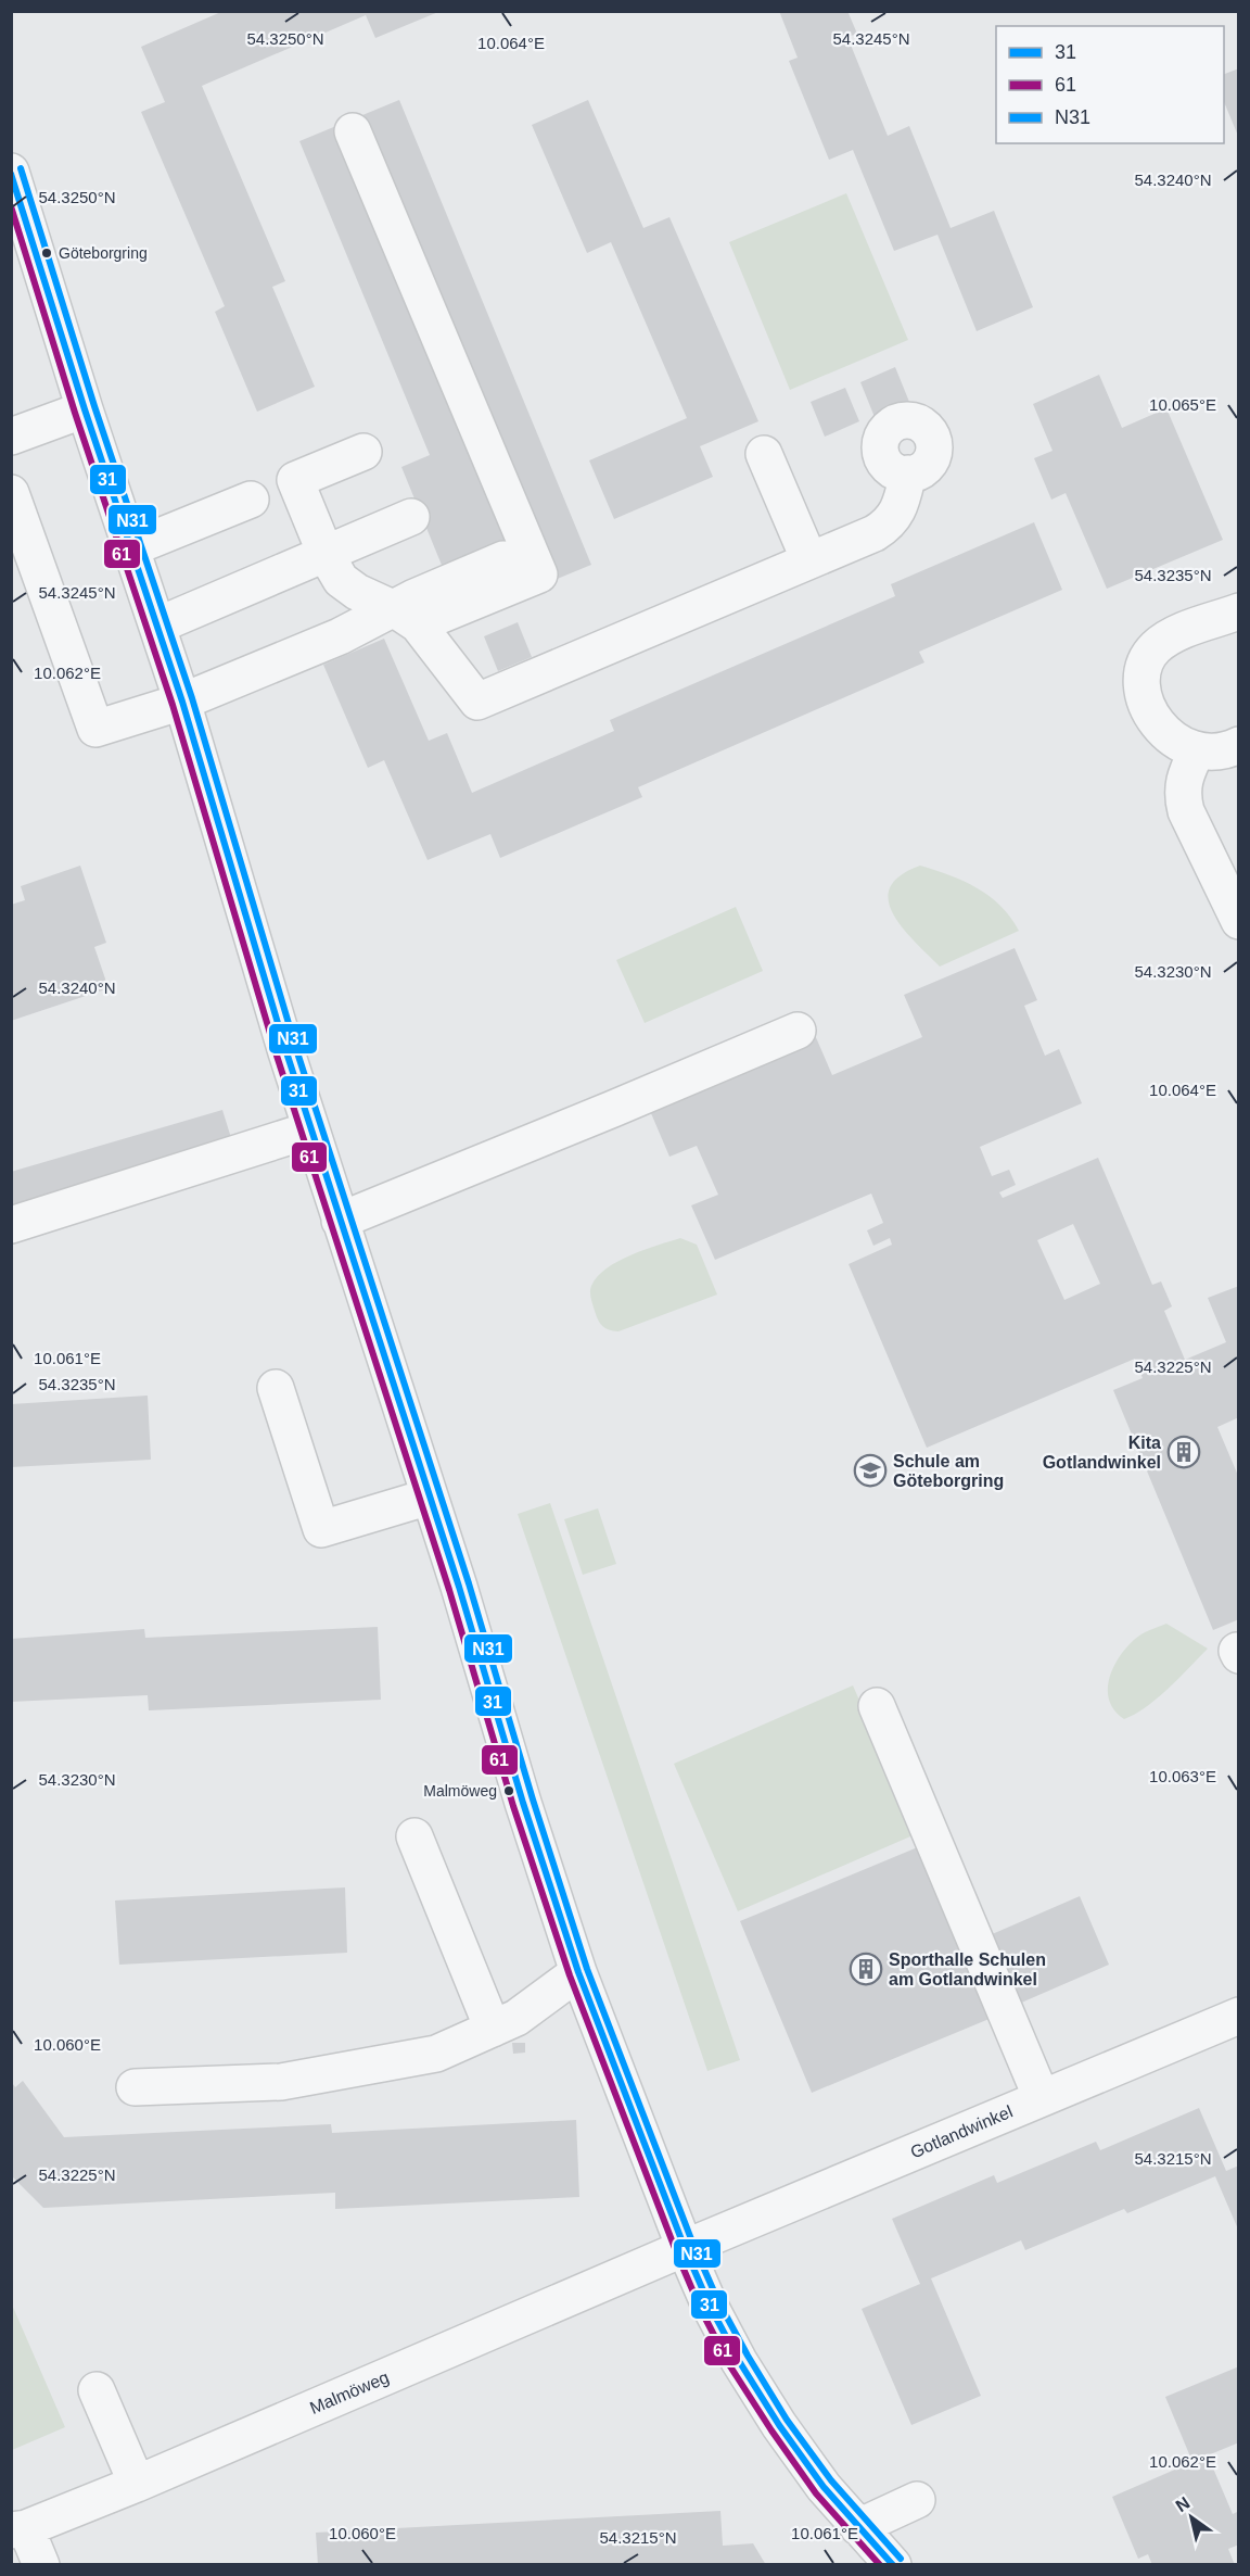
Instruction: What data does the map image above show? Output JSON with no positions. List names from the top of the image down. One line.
{"streets":{"street":["Gotlandwinkel","Malmöweg"]},"crossings":[["Gotlandwinkel","Malmöweg"]],"places":{"other":["Göteborgring","Malmöweg"],"building":["Kita Gotlandwinkel","Sporthalle Schulen am Gotlandwinkel"],"school or university":["Schule am Göteborgring"]},"lines":["transit line N31","transit line 31","transit line 61"],"legend":["31","61","N31"],"north":"top left","coordinates":["54.3250°N","54.3245°N","10.064°E","54.3240°N","10.065°E","54.3235°N","10.062°E","54.3230°N","10.061°E","54.3225°N","10.063°E","10.060°E","54.3215°N"]}
